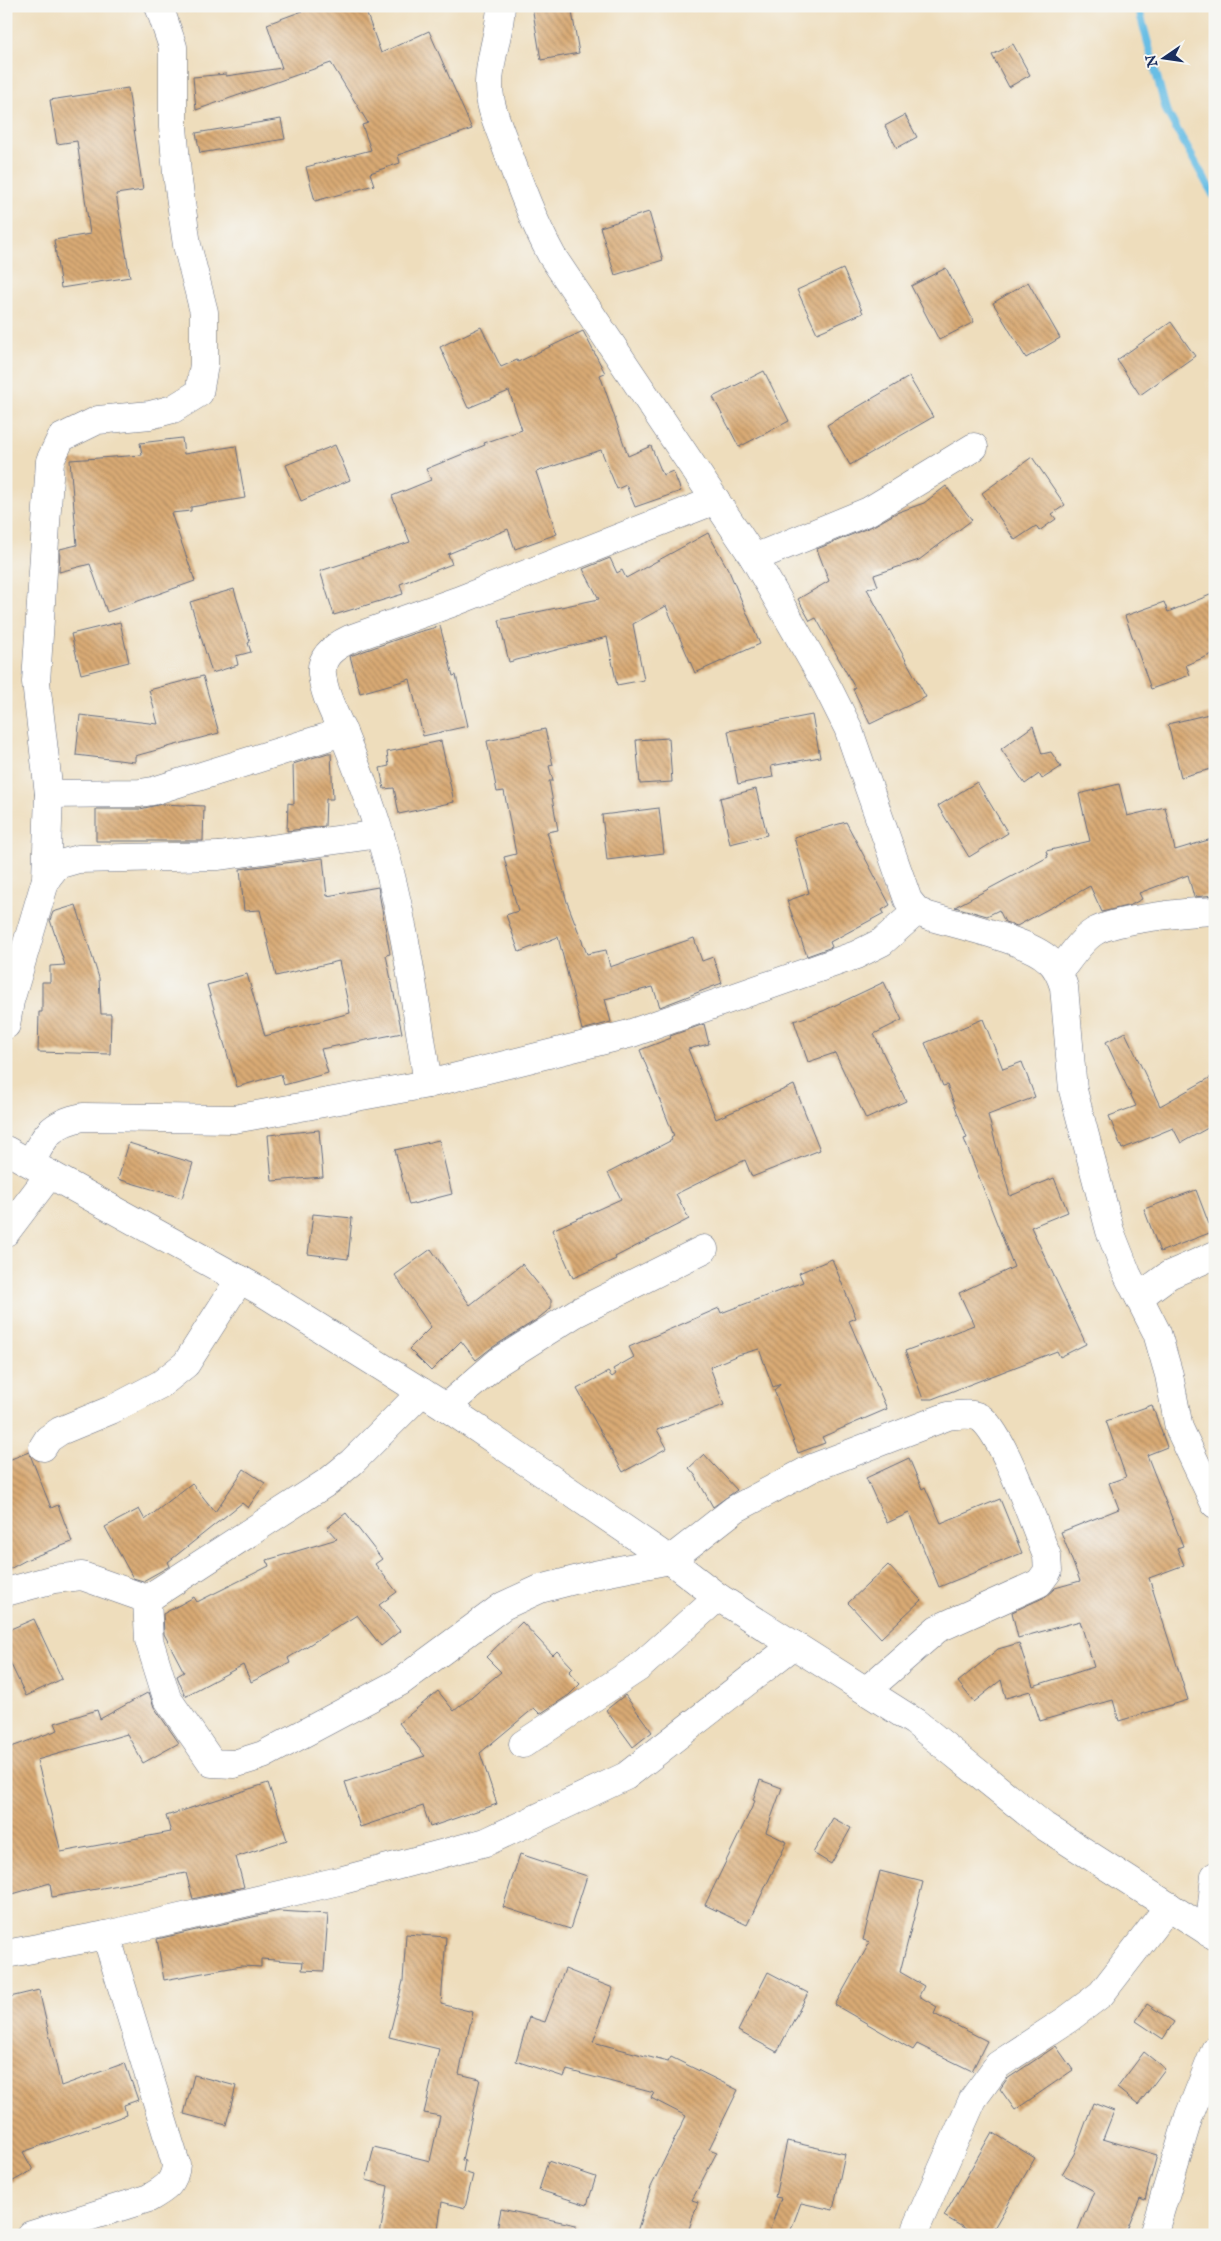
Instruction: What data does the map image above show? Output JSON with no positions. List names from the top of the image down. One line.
{"north":"left"}
